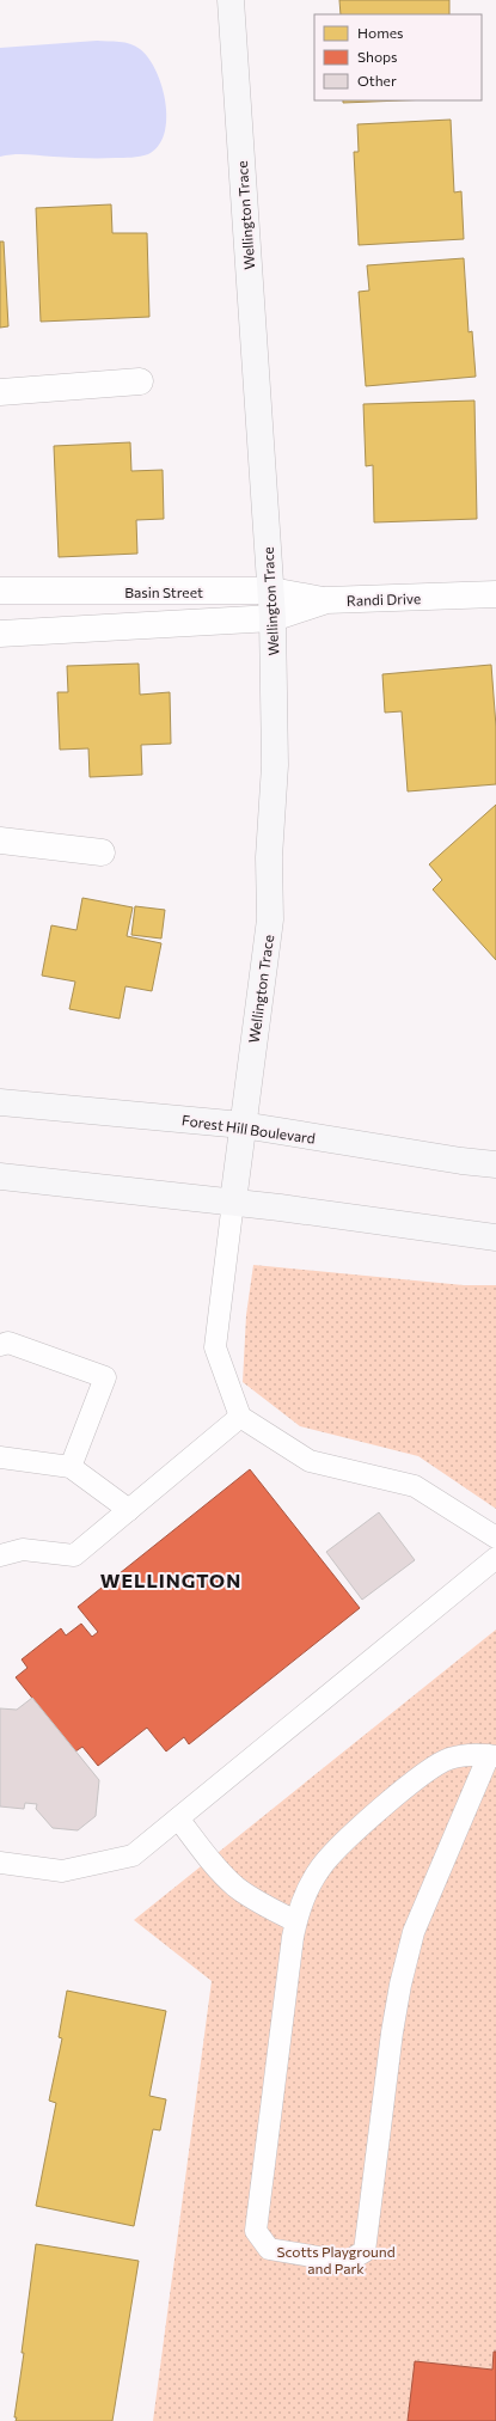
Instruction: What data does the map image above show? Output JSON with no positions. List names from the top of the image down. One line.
{"streets":{"street":["Wellington Trace","Basin Street","Randi Drive","Forest Hill Boulevard"]},"crossings":[["Wellington Trace","Basin Street"],["Wellington Trace","Randi Drive"],["Wellington Trace","Forest Hill Boulevard"],["Basin Street","Randi Drive"]],"districts":["WELLINGTON"],"parks":["Scotts Playground and Park"],"legend":["Homes","Shops","Other"]}
